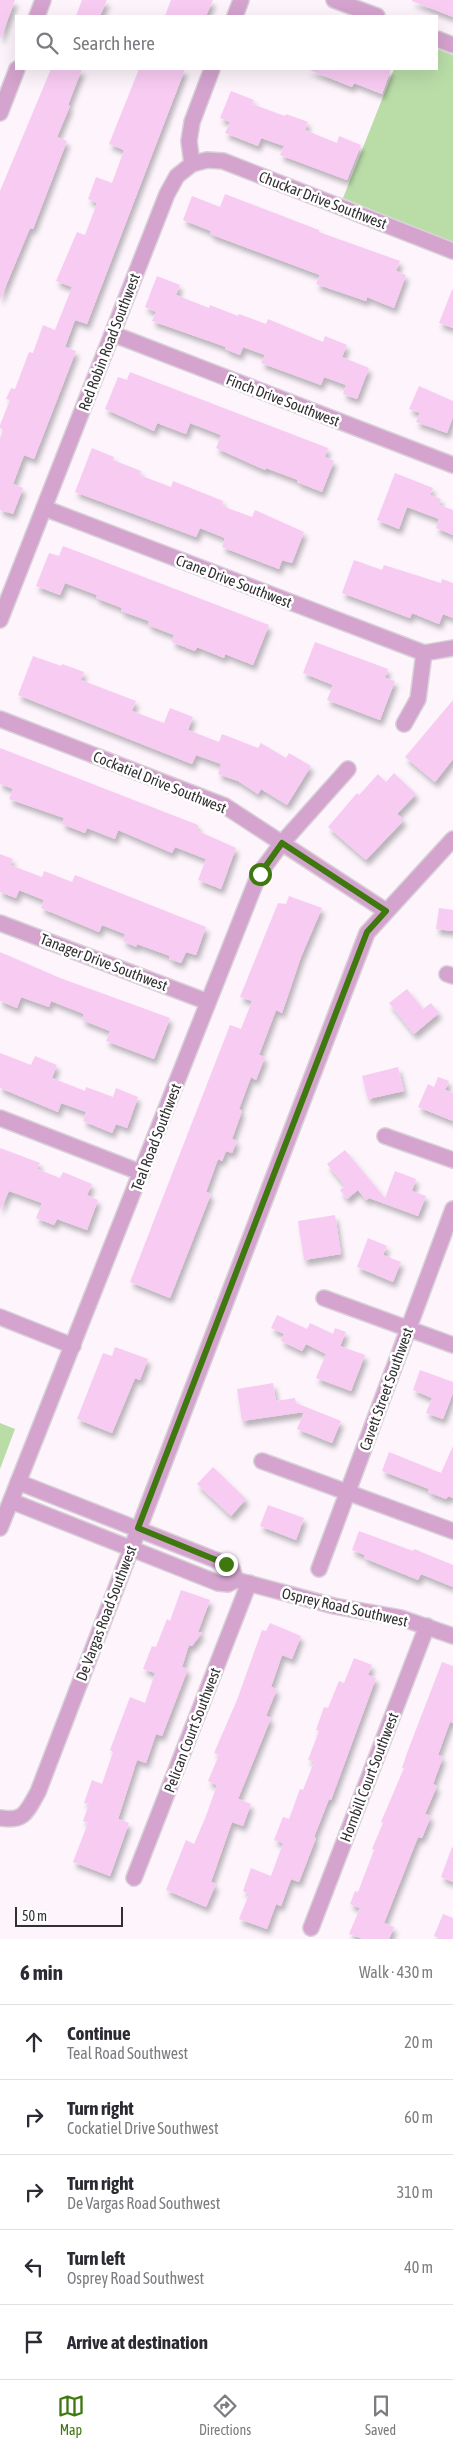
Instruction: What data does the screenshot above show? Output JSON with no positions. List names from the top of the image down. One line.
{"streets":{"street":["Chuckar Drive Southwest","Red Robin Road Southwest","Finch Drive Southwest","Crane Drive Southwest","Cockatiel Drive Southwest","Tanager Drive Southwest","Teal Road Southwest","Cavett Street Southwest","Osprey Road Southwest","De Vargas Road Southwest","Pelican Court Southwest","Hornbill Court Southwest"]},"crossings":[["Chuckar Drive Southwest","Red Robin Road Southwest"],["Red Robin Road Southwest","Finch Drive Southwest"],["Red Robin Road Southwest","Crane Drive Southwest"],["Cockatiel Drive Southwest","Teal Road Southwest"],["Cockatiel Drive Southwest","De Vargas Road Southwest"],["Tanager Drive Southwest","Teal Road Southwest"],["Teal Road Southwest","Osprey Road Southwest"],["Osprey Road Southwest","De Vargas Road Southwest"],["Osprey Road Southwest","Pelican Court Southwest"],["Osprey Road Southwest","Hornbill Court Southwest"]],"scale_bar":"50 m","page":{"search":"Search here","scale":"50 m","heading":["6 min","Walk · 430 m"],"list":[["Continue","Teal Road Southwest","20 m"],["Turn right","Cockatiel Drive Southwest","60 m"],["Turn right","De Vargas Road Southwest","310 m"],["Turn left","Osprey Road Southwest","40 m"],"Arrive at destination"],"nav":["Map","Directions","Saved"]}}
